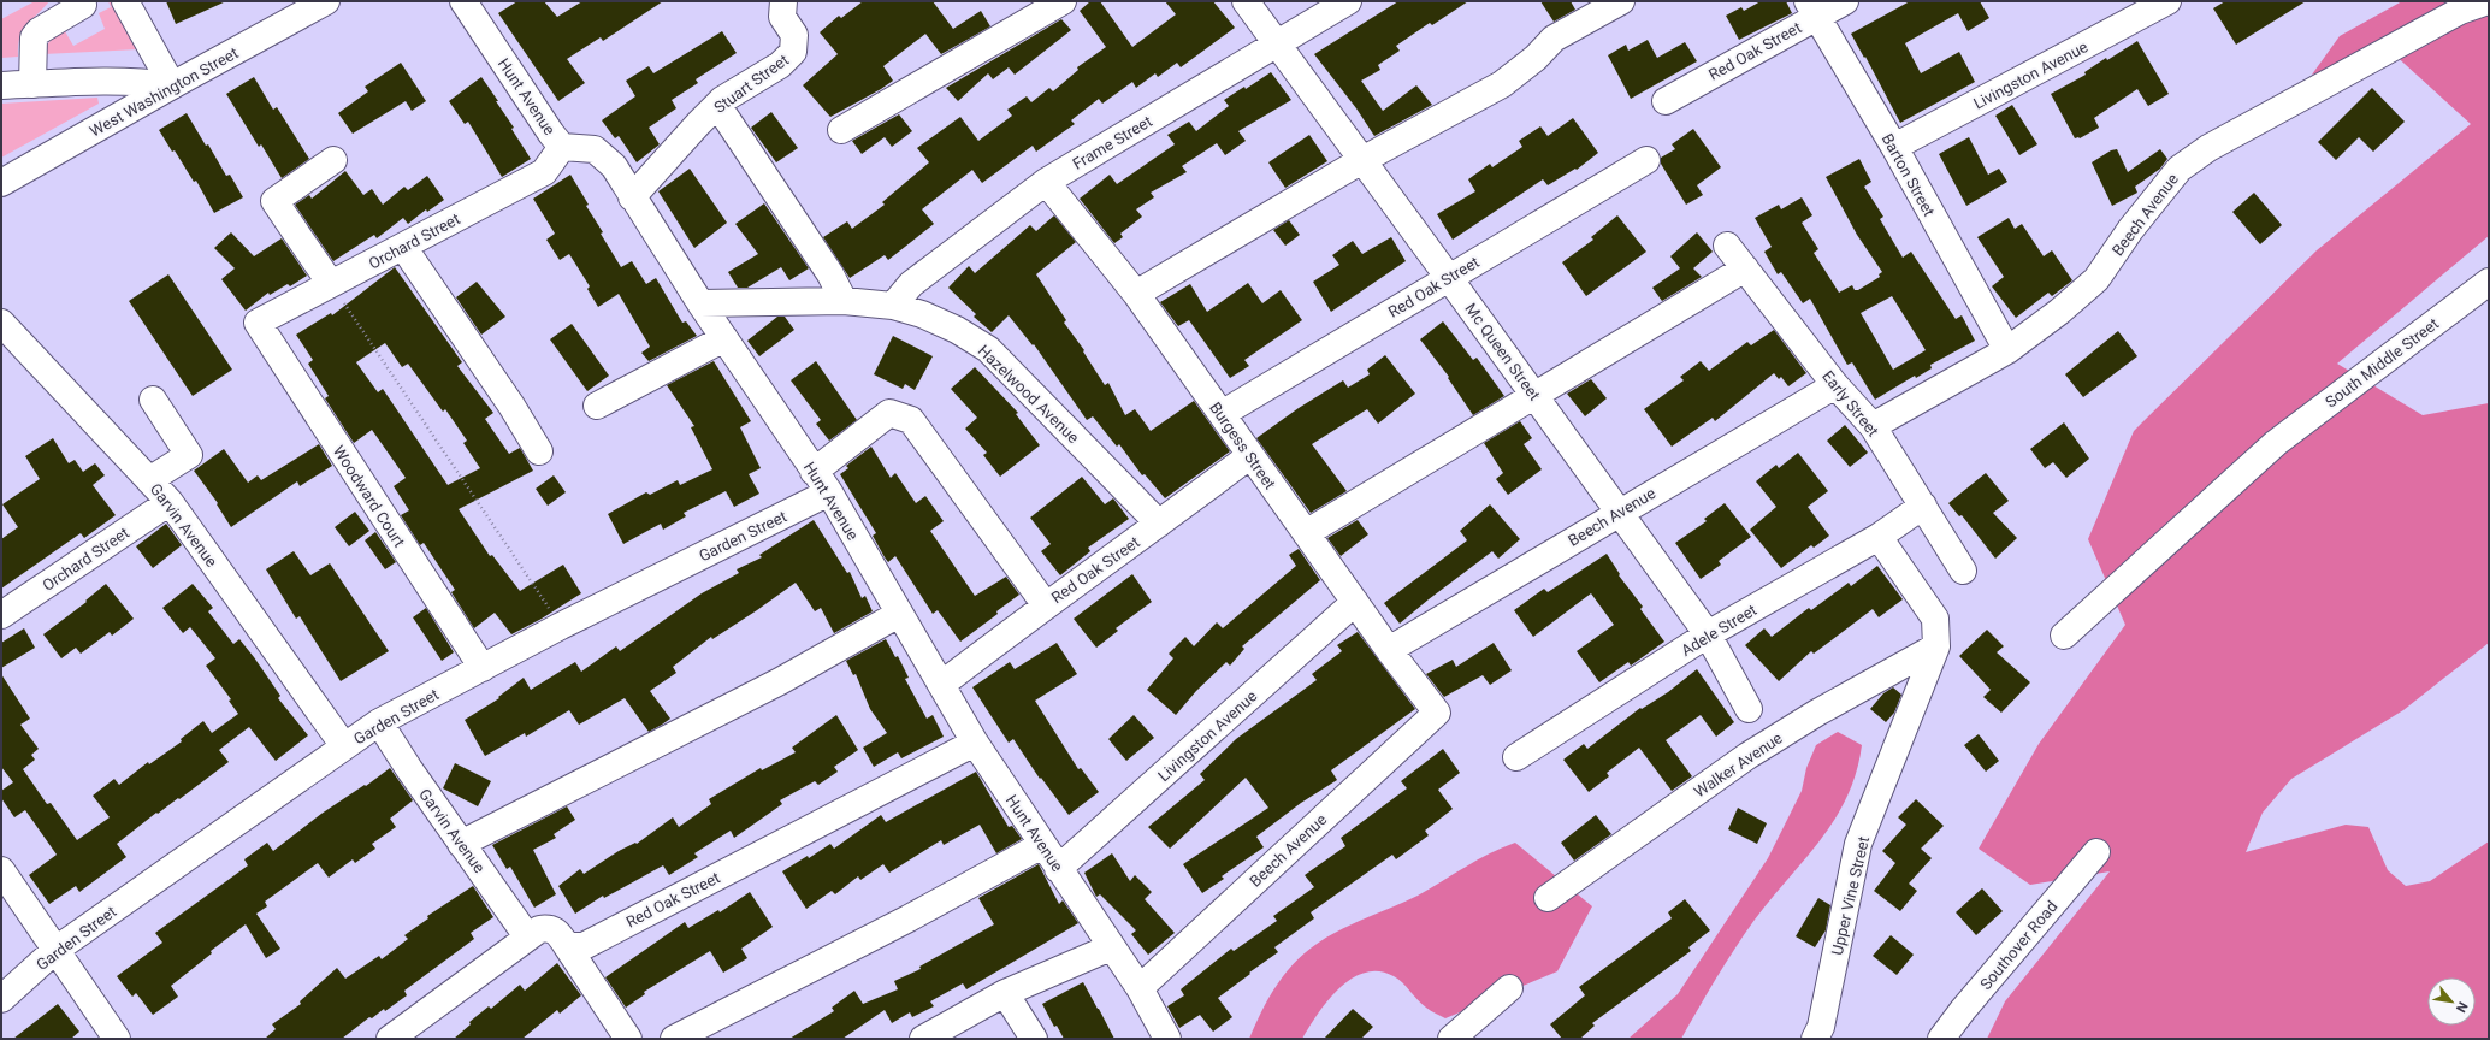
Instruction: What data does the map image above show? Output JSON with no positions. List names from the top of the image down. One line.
{"streets":{"street":["Red Oak Street","Livingston Avenue","Stuart Street","West Washington Street","Hunt Avenue","Frame Street","Barton Street","Beech Avenue","Orchard Street","Mc Queen Street","South Middle Street","Hazelwood Avenue","Early Street","Burgess Street","Woodward Court","Garvin Avenue","Garden Street","Adele Street","Walker Avenue","Upper Vine Street","Southover Road"]},"crossings":[["Red Oak Street","Hunt Avenue"],["Red Oak Street","Barton Street"],["Red Oak Street","Mc Queen Street"],["Red Oak Street","Hazelwood Avenue"],["Red Oak Street","Burgess Street"],["Livingston Avenue","Hunt Avenue"],["Livingston Avenue","Barton Street"],["Livingston Avenue","Burgess Street"],["Stuart Street","Hunt Avenue"],["Hunt Avenue","Beech Avenue"],["Hunt Avenue","Orchard Street"],["Hunt Avenue","Hazelwood Avenue"],["Hunt Avenue","Garden Street"],["Frame Street","Mc Queen Street"],["Frame Street","Hazelwood Avenue"],["Frame Street","Burgess Street"],["Barton Street","Beech Avenue"],["Beech Avenue","Mc Queen Street"],["Beech Avenue","Early Street"],["Beech Avenue","Burgess Street"],["Orchard Street","Woodward Court"],["Orchard Street","Garvin Avenue"],["Mc Queen Street","Adele Street"],["Early Street","Adele Street"],["Woodward Court","Garden Street"],["Garvin Avenue","Garden Street"],["Walker Avenue","Upper Vine Street"]],"north":"bottom right"}
